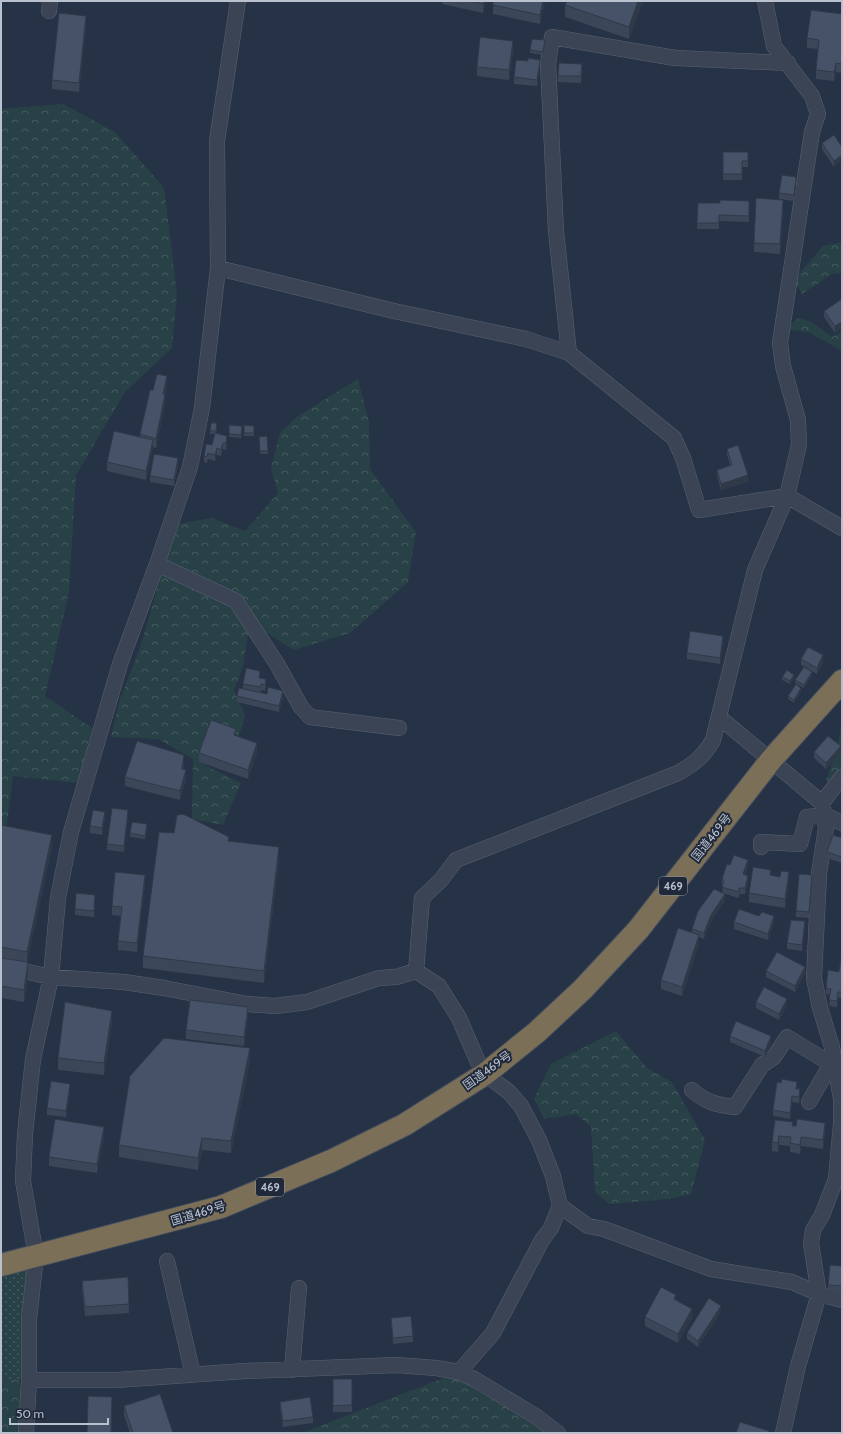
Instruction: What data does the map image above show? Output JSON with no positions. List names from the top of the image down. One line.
{"streets":{"highway":["国道469号","469"]},"scale_bar":"50 m"}
